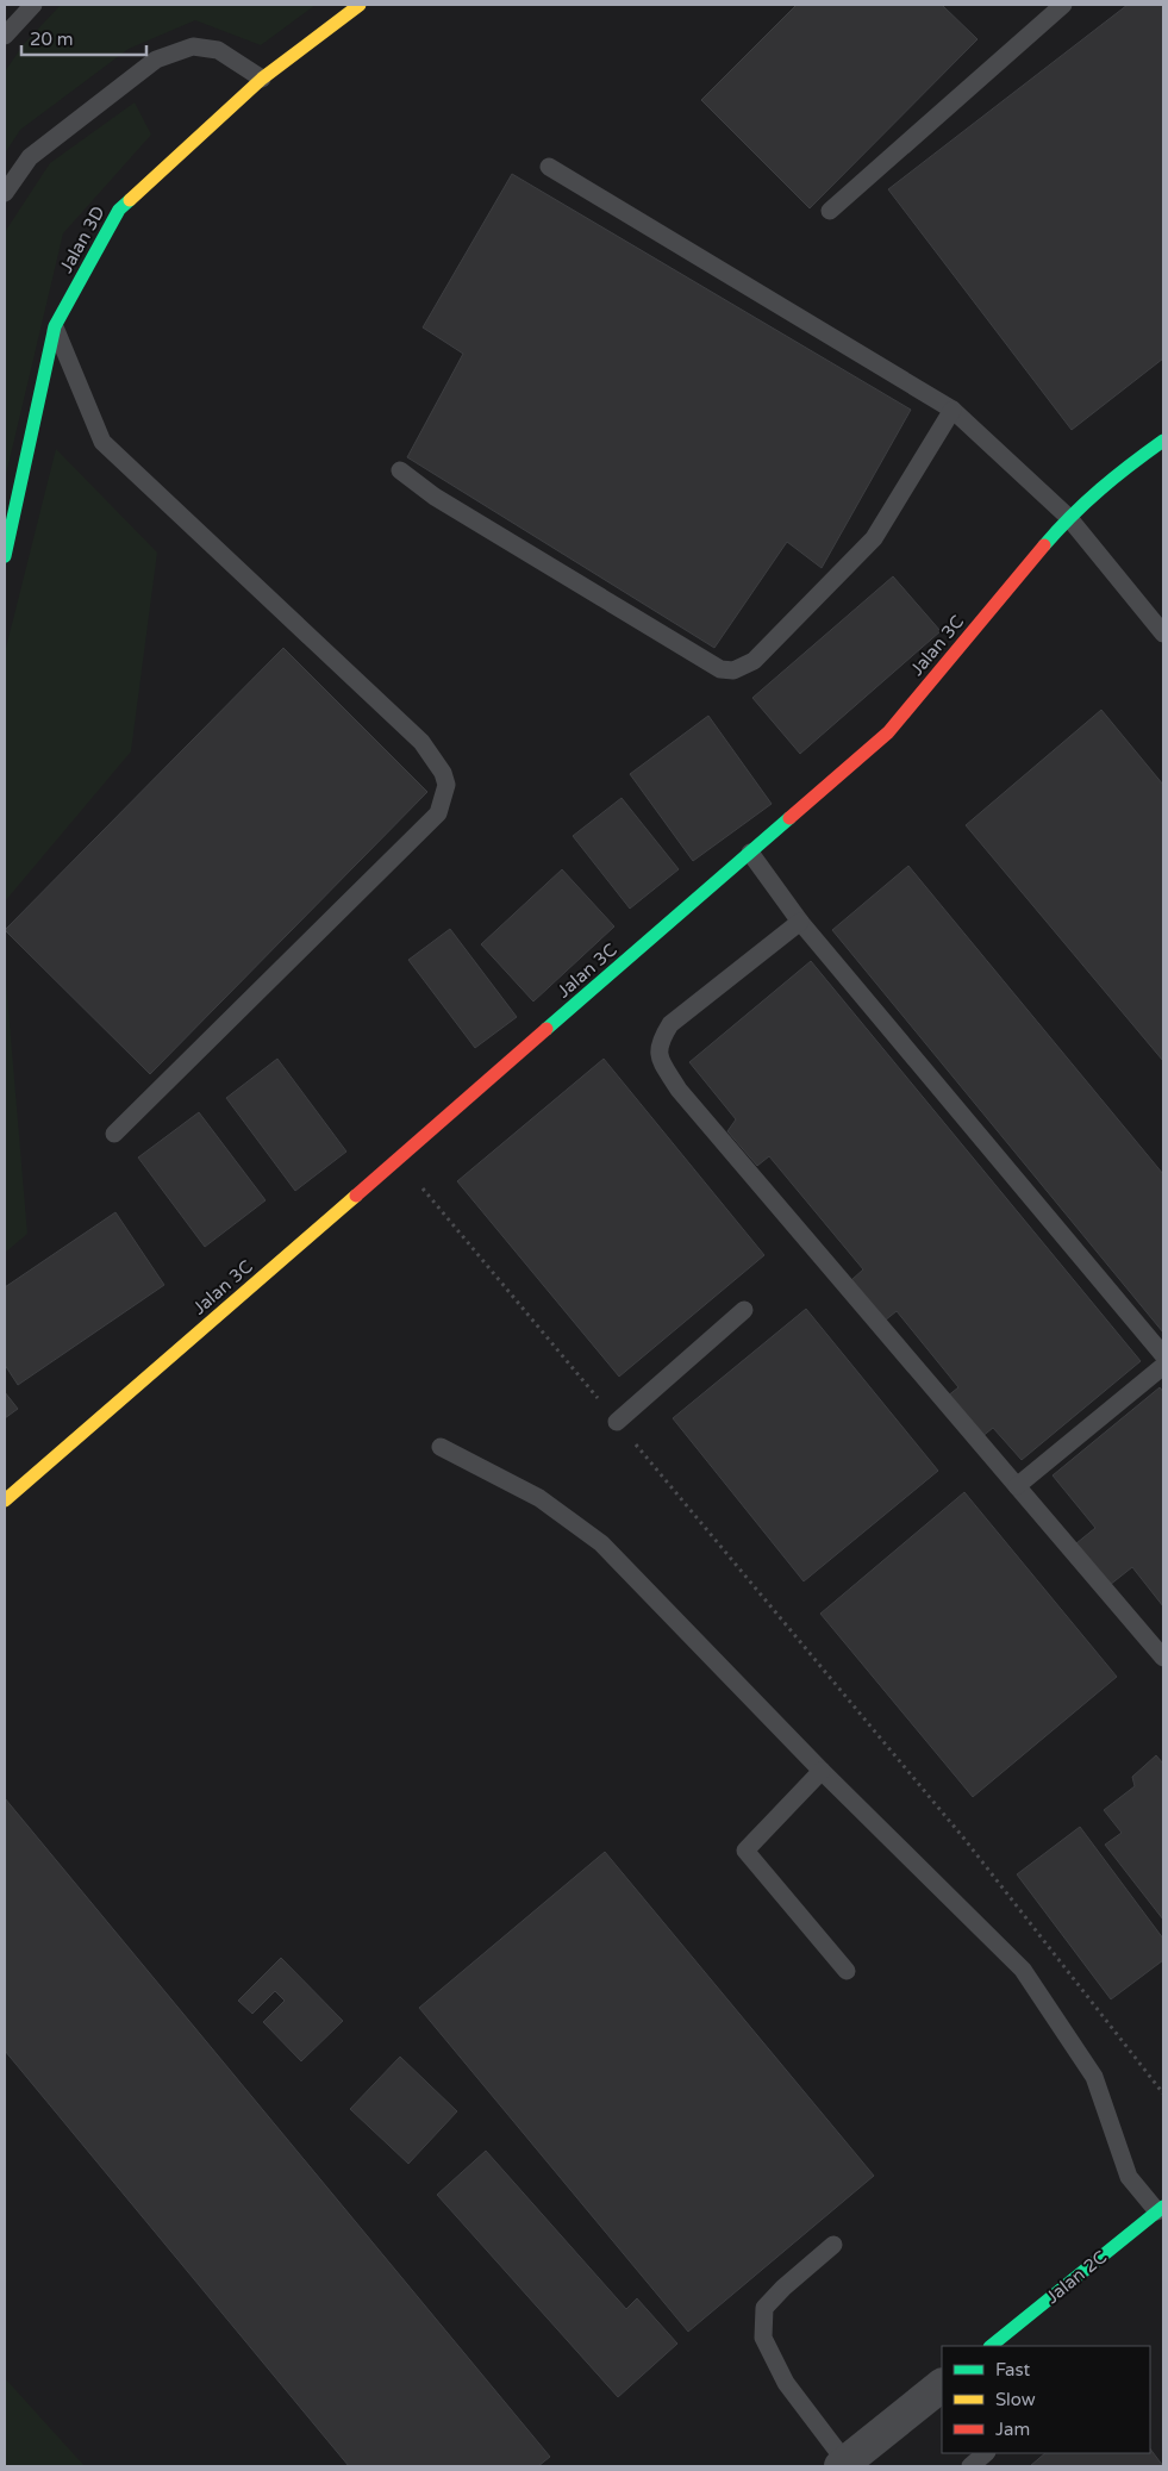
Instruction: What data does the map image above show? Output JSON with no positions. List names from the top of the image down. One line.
{"streets":{"street":["Jalan 3D","Jalan 3C","Jalan 2C"]},"legend":["Fast","Slow","Jam"],"scale_bar":"20 m"}
